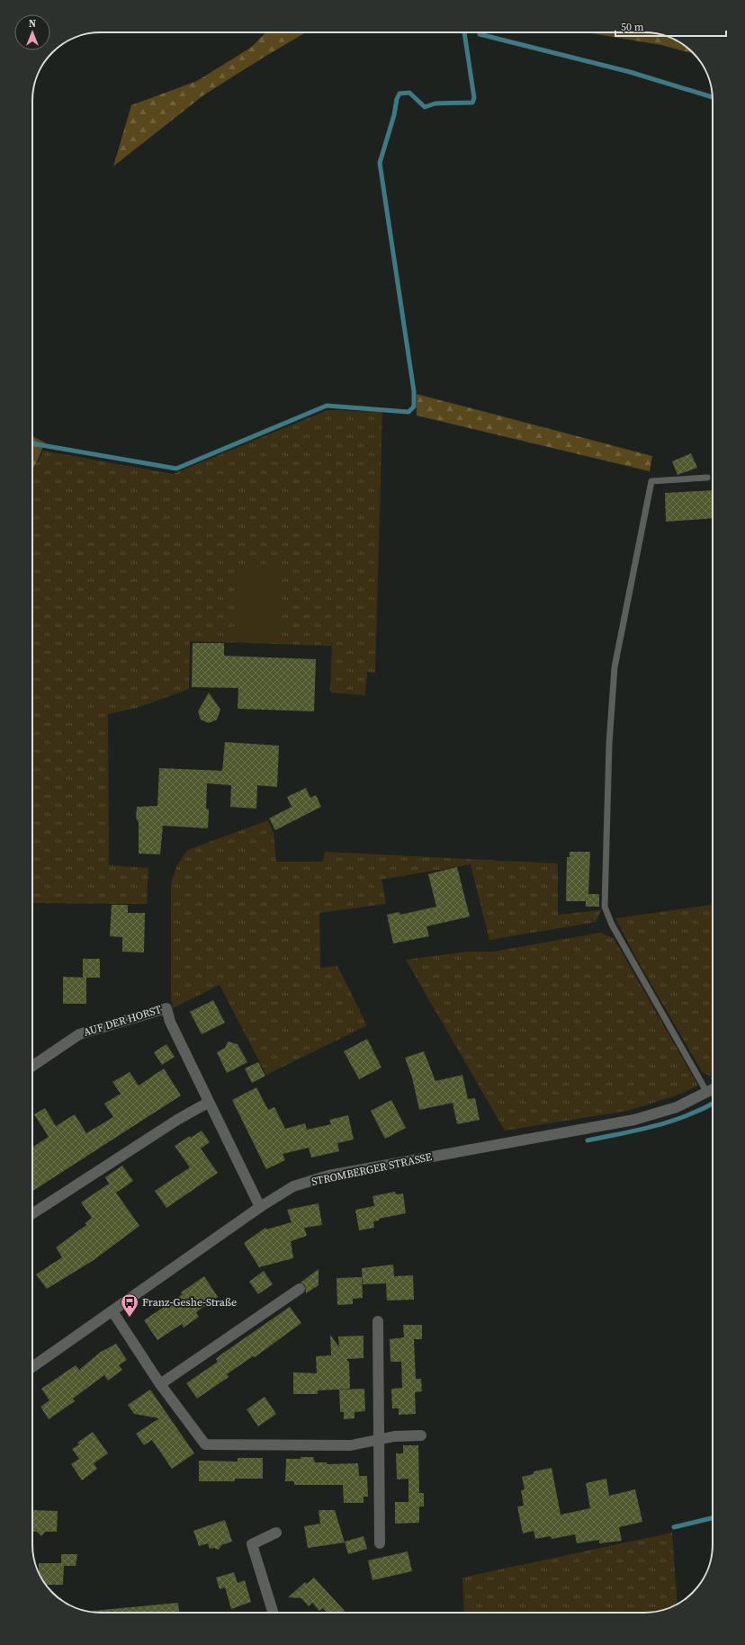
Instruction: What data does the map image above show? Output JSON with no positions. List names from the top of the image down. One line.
{"streets":{"street":["AUF DER HORST","STROMBERGER STRASSE"]},"crossings":[["AUF DER HORST","STROMBERGER STRASSE"]],"places":{"bus stop":["Franz-Geshe-Straße"]},"scale_bar":"50 m","north":"top"}
